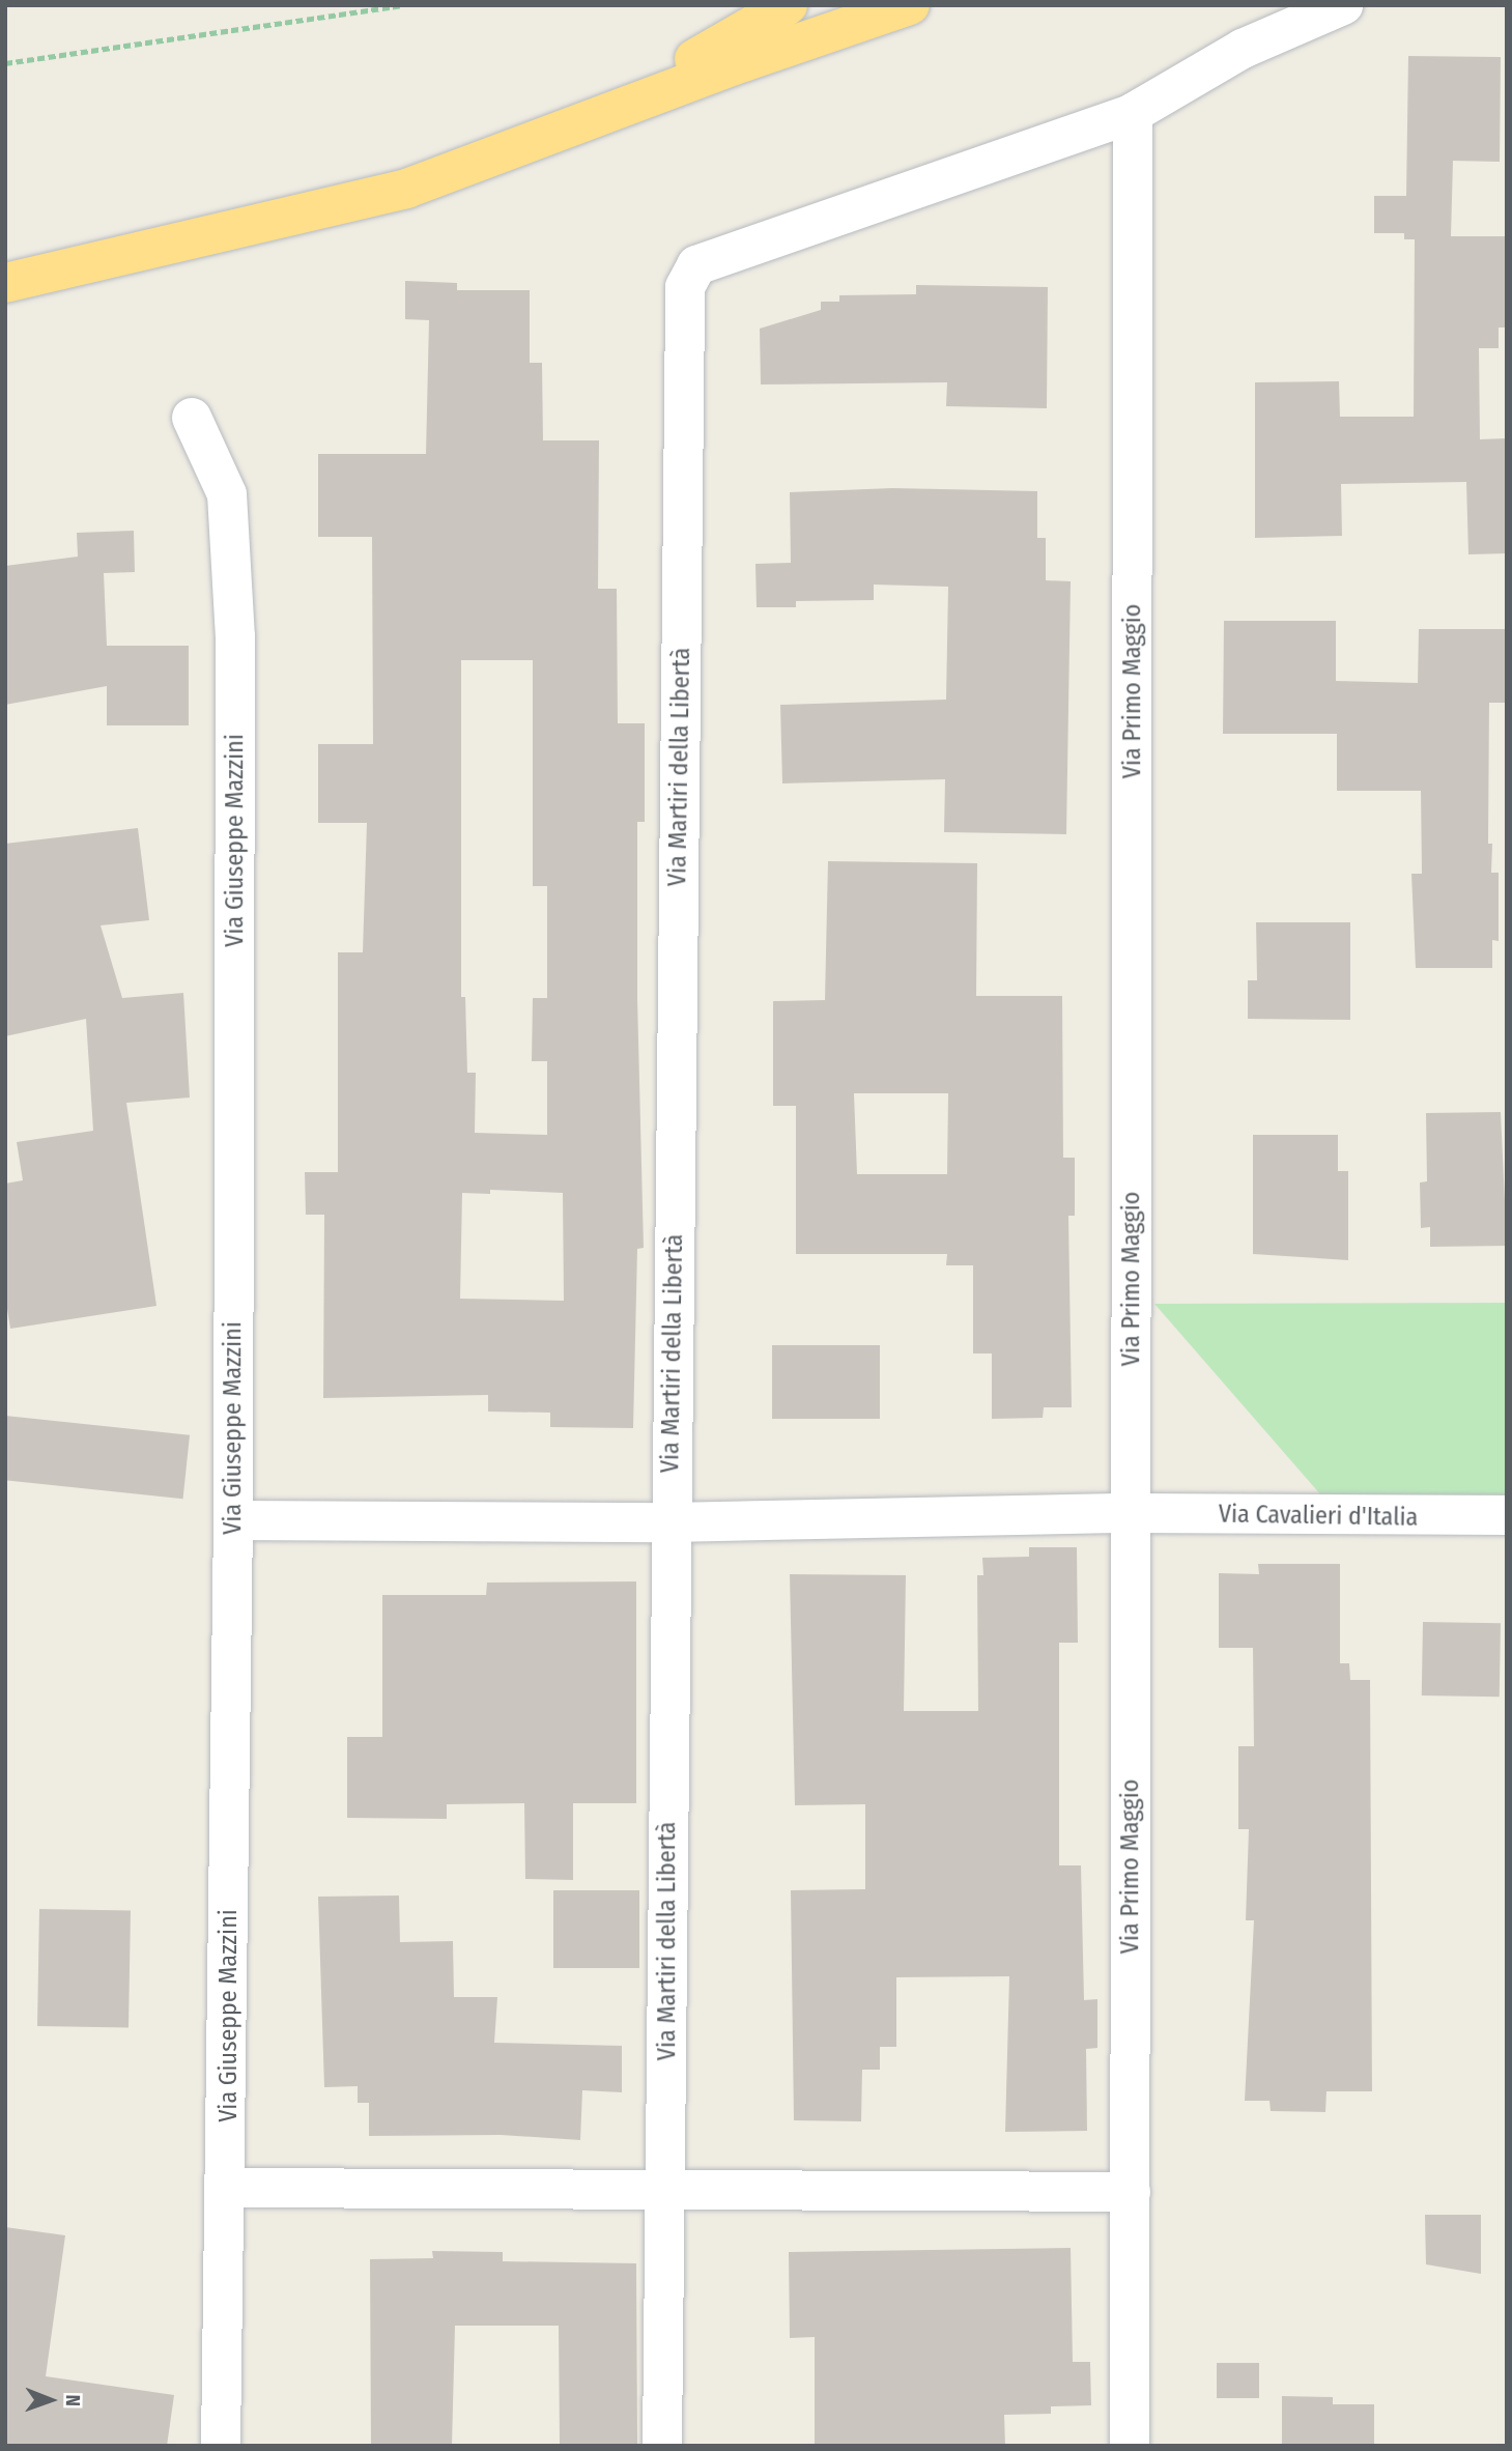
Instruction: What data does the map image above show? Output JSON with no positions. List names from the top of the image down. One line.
{"streets":{"street":["Via Primo Maggio","Via Martiri della Libertà","Via Giuseppe Mazzini","Via Cavalieri d'Italia"]},"crossings":[["Via Primo Maggio","Via Martiri della Libertà"],["Via Primo Maggio","Via Cavalieri d'Italia"],["Via Martiri della Libertà","Via Cavalieri d'Italia"],["Via Giuseppe Mazzini","Via Cavalieri d'Italia"]],"north":"right"}
